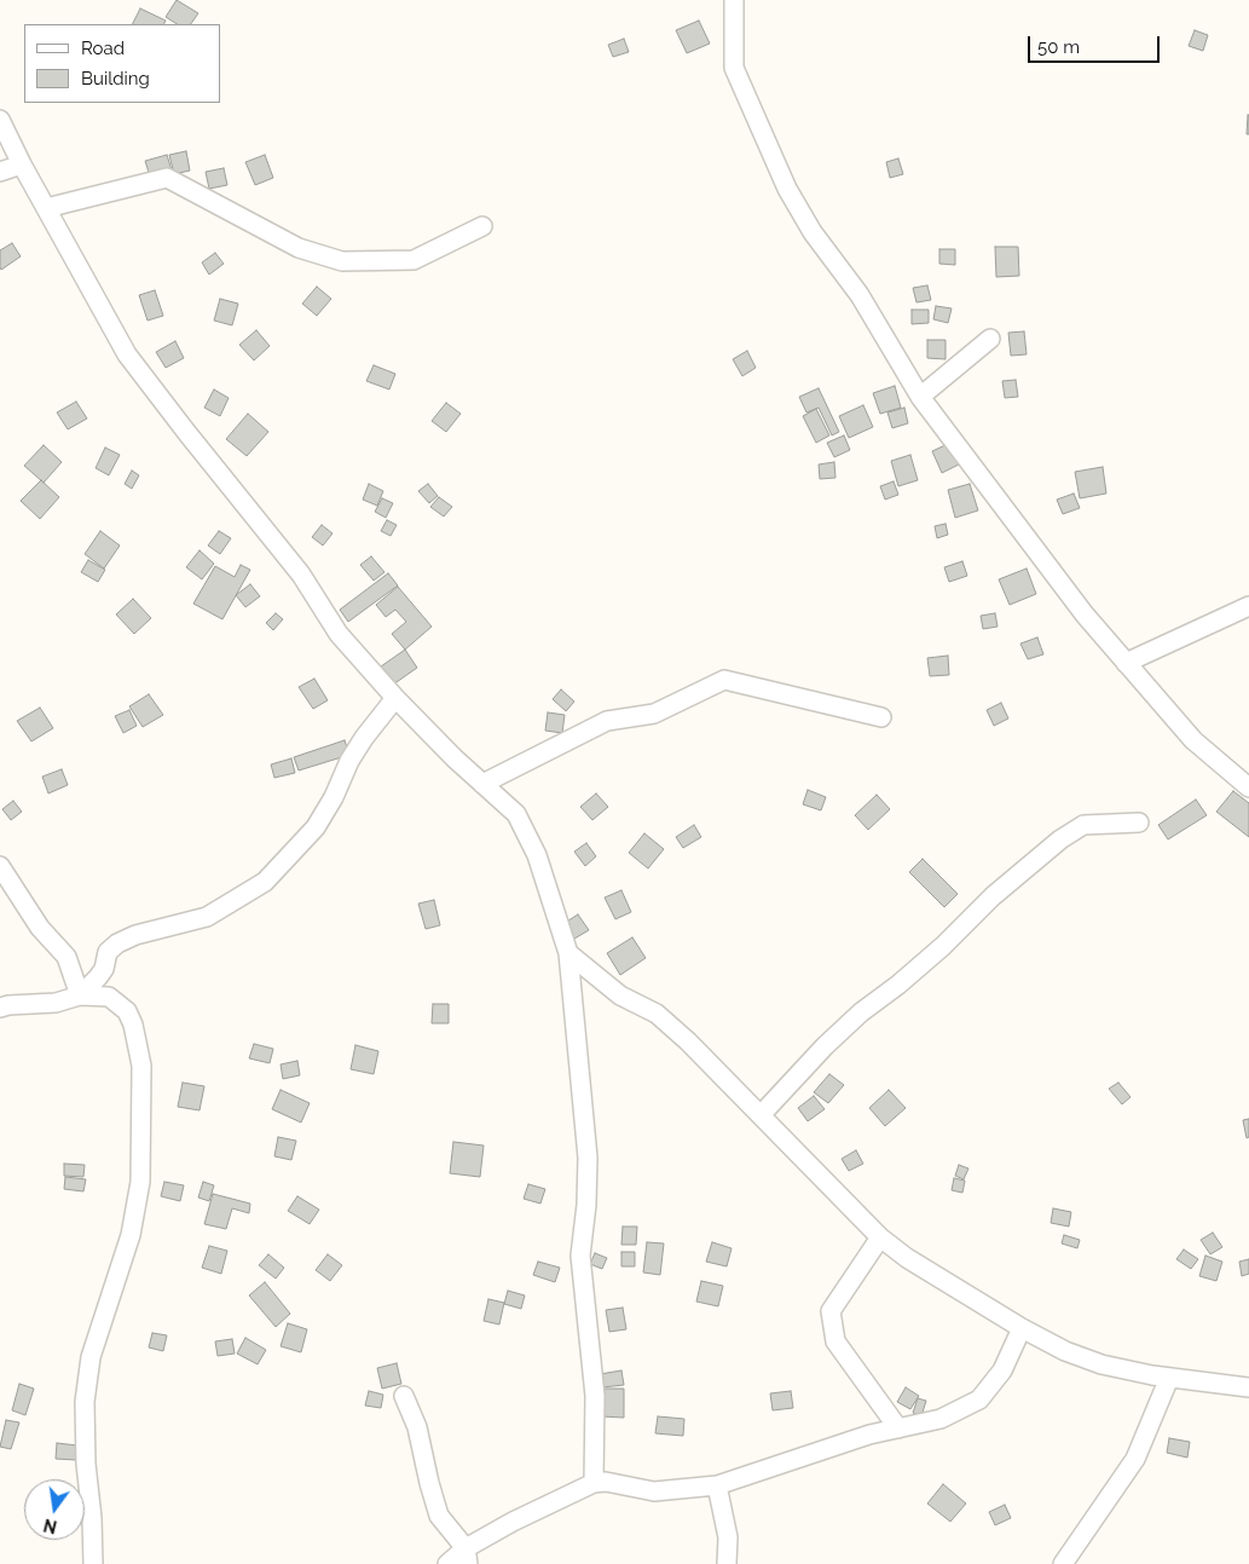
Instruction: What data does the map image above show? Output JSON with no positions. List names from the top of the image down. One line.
{"legend":["Road","Building"],"scale_bar":"50 m","north":"bottom"}
